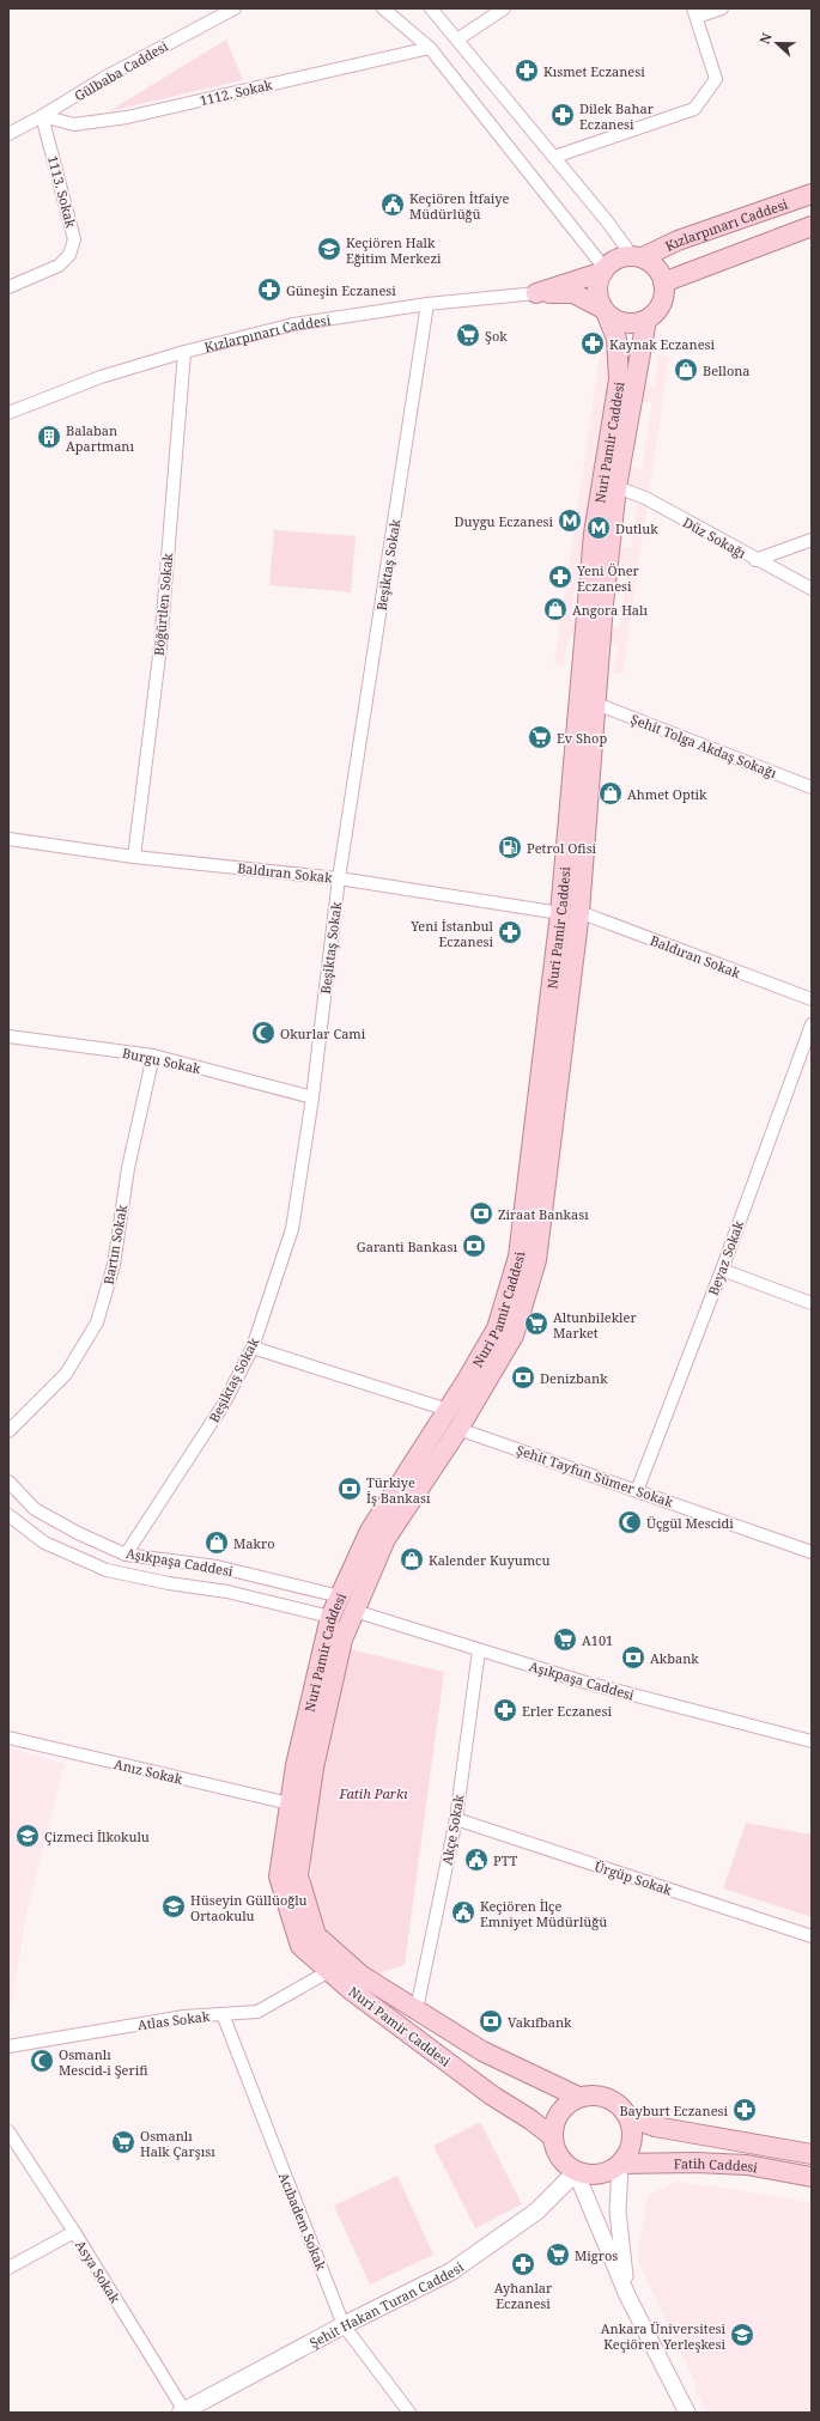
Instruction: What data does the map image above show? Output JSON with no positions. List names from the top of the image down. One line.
{"streets":{"main road":["Kızlarpınarı Caddesi","Nuri Pamir Caddesi","Fatih Caddesi","Şehit Hakan Turan Caddesi"],"street":["Gülbaba Caddesi","1112. Sokak","1113. Sokak","Düz Sokağı","Beşiktaş Sokak","Böğürtlen Sokak","Şehit Tolga Akdaş Sokağı","Baldıran Sokak","Burgu Sokak","Bartın Sokak","Beyaz Sokak","Şehit Tayfun Sümer Sokak","Aşıkpaşa Caddesi","Anız Sokak","Akçe Sokak","Ürgüp Sokak","Atlas Sokak","Acıbadem Sokak","Asya Sokak"]},"crossings":[["Gülbaba Caddesi","1112. Sokak"],["Gülbaba Caddesi","1113. Sokak"],["1112. Sokak","1113. Sokak"],["Kızlarpınarı Caddesi","Nuri Pamir Caddesi"],["Kızlarpınarı Caddesi","Beşiktaş Sokak"],["Kızlarpınarı Caddesi","Böğürtlen Sokak"],["Nuri Pamir Caddesi","Düz Sokağı"],["Nuri Pamir Caddesi","Şehit Tolga Akdaş Sokağı"],["Nuri Pamir Caddesi","Baldıran Sokak"],["Nuri Pamir Caddesi","Şehit Tayfun Sümer Sokak"],["Nuri Pamir Caddesi","Aşıkpaşa Caddesi"],["Nuri Pamir Caddesi","Anız Sokak"],["Nuri Pamir Caddesi","Akçe Sokak"],["Nuri Pamir Caddesi","Atlas Sokak"],["Nuri Pamir Caddesi","Fatih Caddesi"],["Nuri Pamir Caddesi","Şehit Hakan Turan Caddesi"],["Beşiktaş Sokak","Baldıran Sokak"],["Beşiktaş Sokak","Burgu Sokak"],["Beşiktaş Sokak","Aşıkpaşa Caddesi"],["Böğürtlen Sokak","Baldıran Sokak"],["Burgu Sokak","Bartın Sokak"],["Beyaz Sokak","Şehit Tayfun Sümer Sokak"],["Aşıkpaşa Caddesi","Akçe Sokak"],["Akçe Sokak","Ürgüp Sokak"],["Atlas Sokak","Acıbadem Sokak"],["Fatih Caddesi","Şehit Hakan Turan Caddesi"],["Acıbadem Sokak","Şehit Hakan Turan Caddesi"],["Asya Sokak","Şehit Hakan Turan Caddesi"]],"parks":["Fatih Parkı"],"places":{"pharmacy":["Kısmet Eczanesi","Dilek Bahar Eczanesi","Güneşin Eczanesi","Kaynak Eczanesi","Yeni Öner Eczanesi","Yeni İstanbul Eczanesi","Erler Eczanesi","Bayburt Eczanesi","Ayhanlar Eczanesi"],"public building":["Keçiören İtfaiye Müdürlüğü","PTT","Keçiören İlçe Emniyet Müdürlüğü"],"school or university":["Keçiören Halk Eğitim Merkezi","Çizmeci İlkokulu","Hüseyin Güllüoğlu Ortaokulu","Ankara Üniversitesi Keçiören Yerleşkesi"],"supermarket":["Şok","Ev Shop","Altunbilekler Market","A101","Osmanlı Halk Çarşısı","Migros"],"shop":["Bellona","Angora Halı","Ahmet Optik","Makro","Kalender Kuyumcu"],"building":["Balaban Apartmanı"],"metro station":["Duygu Eczanesi","Dutluk"],"fuel station":["Petrol Ofisi"],"mosque":["Okurlar Cami","Üçgül Mescidi","Osmanlı Mescid-i Şerifi"],"bank":["Ziraat Bankası","Garanti Bankası","Denizbank","Türkiye İş Bankası","Akbank","Vakıfbank"]},"north":"left"}
